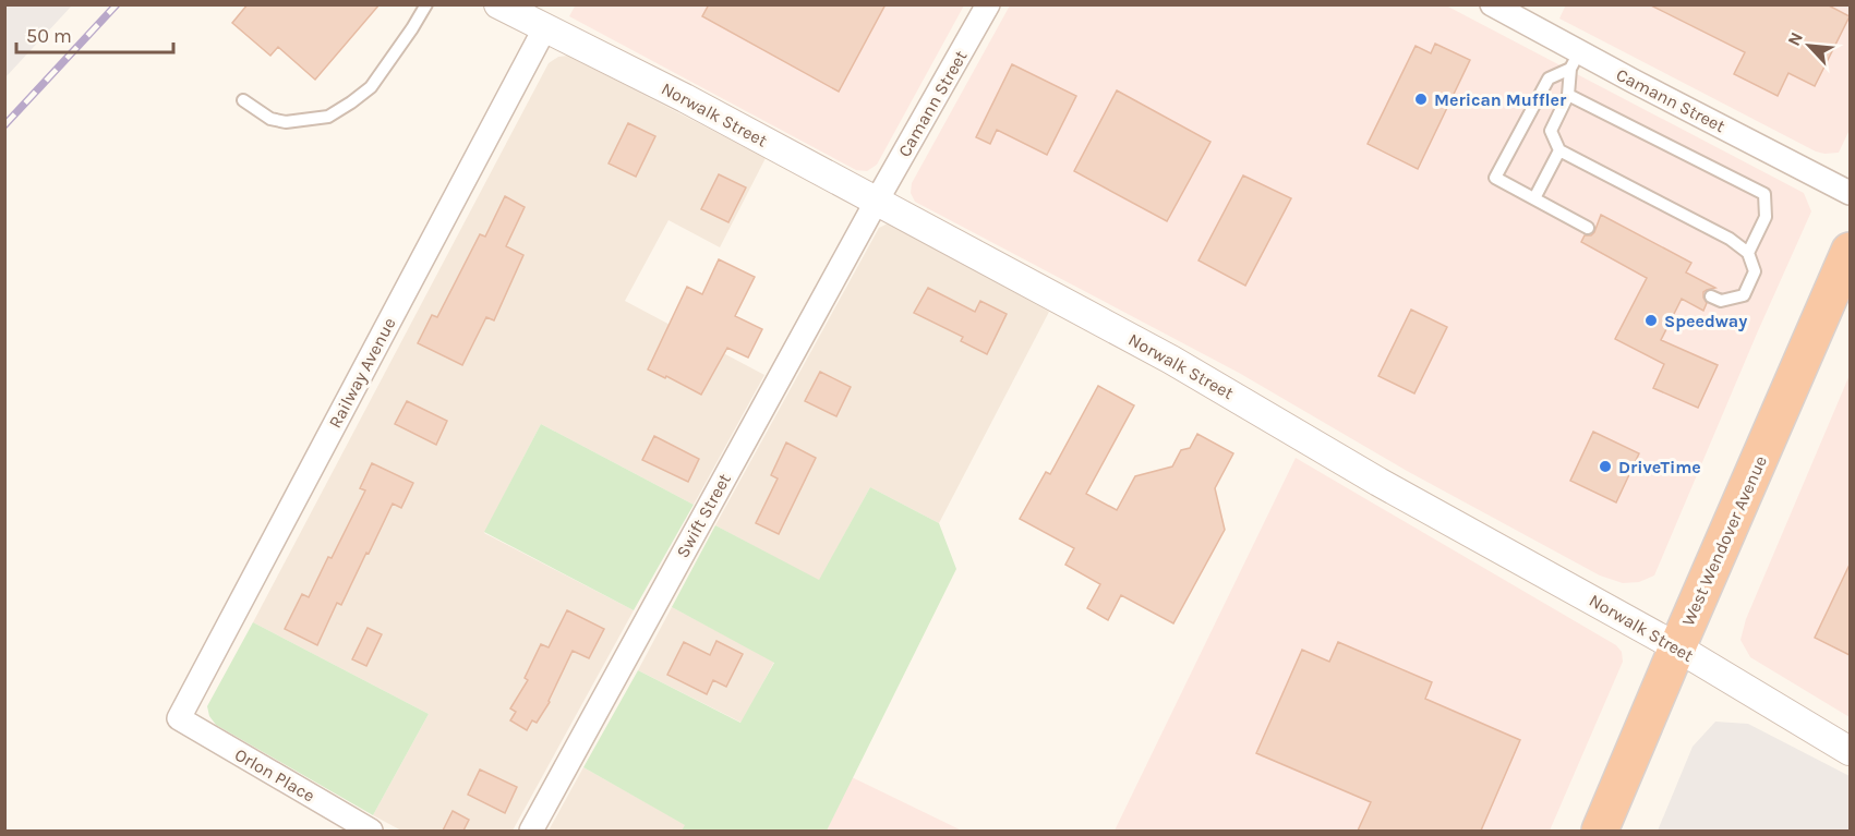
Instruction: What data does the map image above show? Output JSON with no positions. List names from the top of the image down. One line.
{"streets":{"highway":["West Wendover Avenue"],"street":["Camann Street","Norwalk Street","Railway Avenue","Swift Street","Orlon Place"]},"crossings":[["Camann Street","Norwalk Street"],["Camann Street","Swift Street"],["Norwalk Street","Railway Avenue"],["Norwalk Street","Swift Street"],["Norwalk Street","West Wendover Avenue"],["Railway Avenue","Orlon Place"]],"places":["Merican Muffler","Speedway","DriveTime"],"scale_bar":"50 m","north":"top left"}
